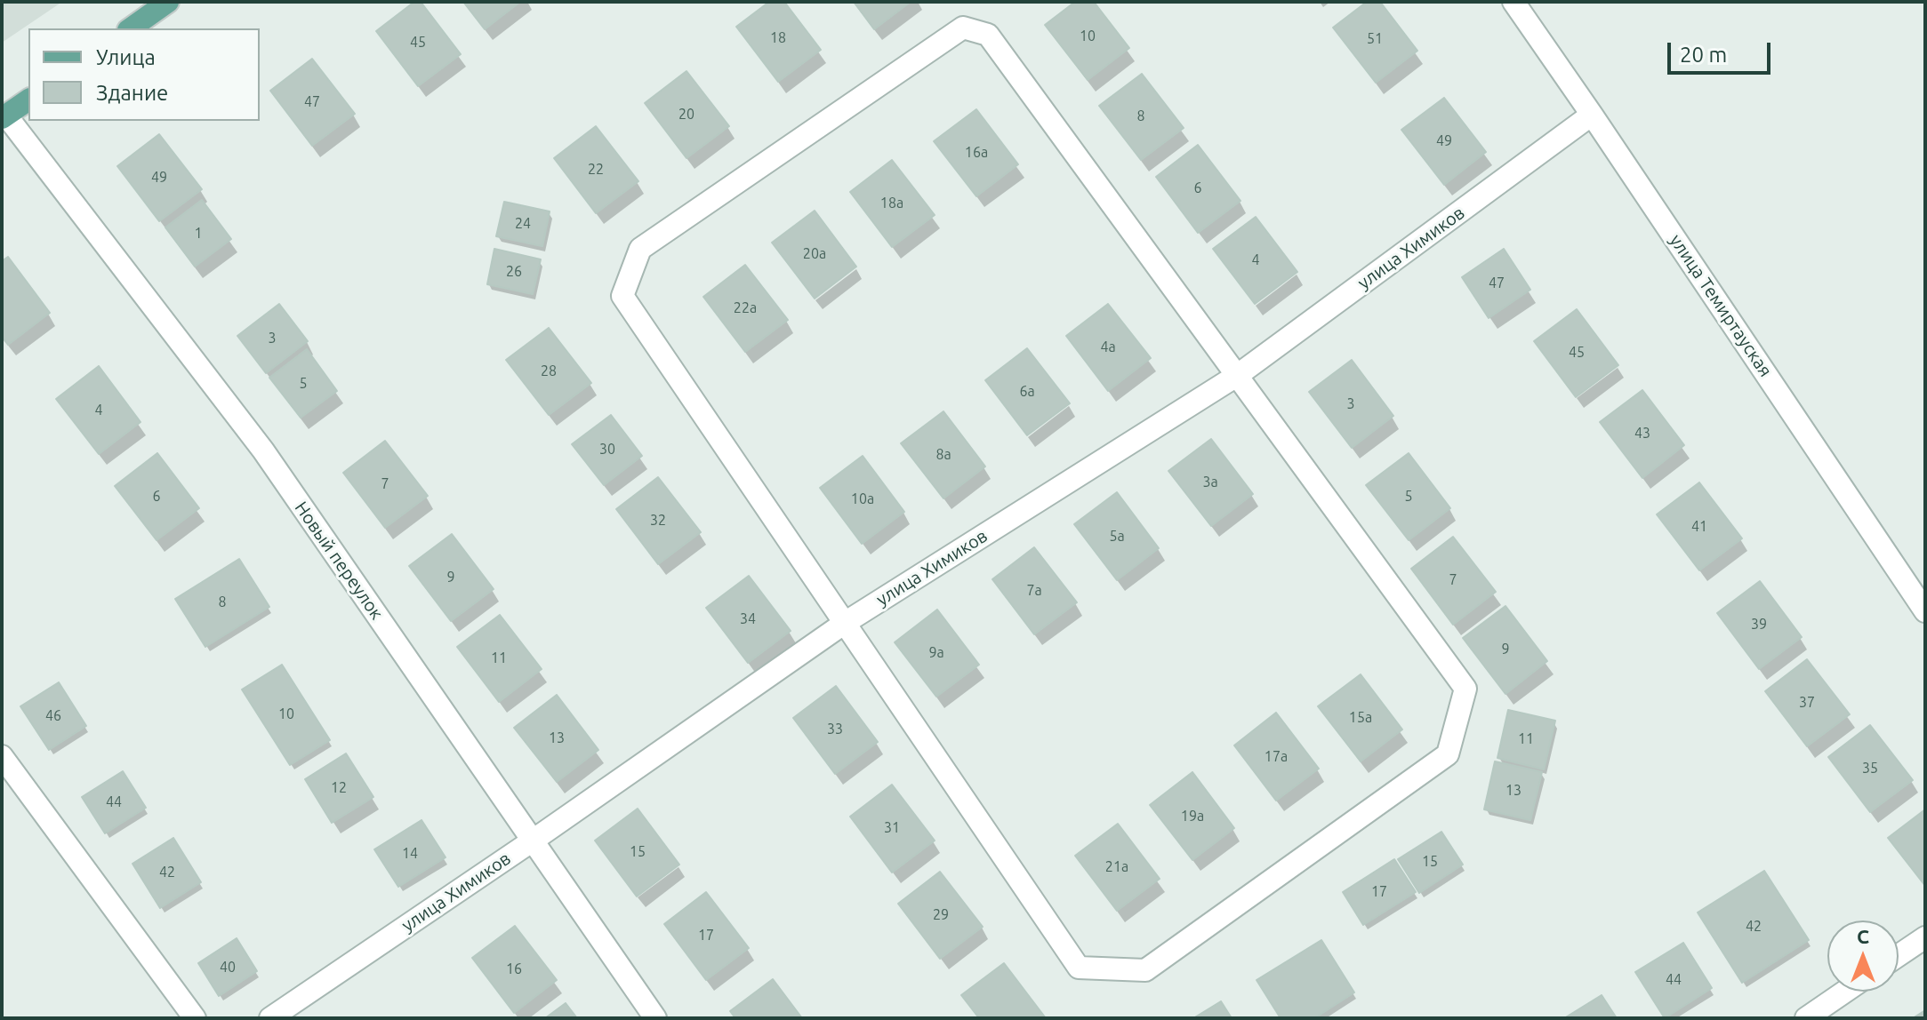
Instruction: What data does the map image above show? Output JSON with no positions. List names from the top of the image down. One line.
{"streets":{"street":["улица Химиков","улица Темиртауская","Новый переулок"]},"crossings":[["улица Химиков","улица Темиртауская"],["улица Химиков","Новый переулок"]],"house_numbers":["10","18","51","45","47","20","8","49","16а","22","49","6","18а","24","1","20а","4","26","47","22а","3","4а","45","28","5","6а","3","4","43","30","8а","3а","7","6","5","10а","32","41","5а","9","7","7а","8","34","39","9","9а","11","37","10","46","15а","33","13","11","17а","35","12","13","44","19а","31","15","14","15","21а","42","17","29","42","17","40","16","44"],"legend":["Улица","Здание"],"scale_bar":"20 m","north":"top"}
